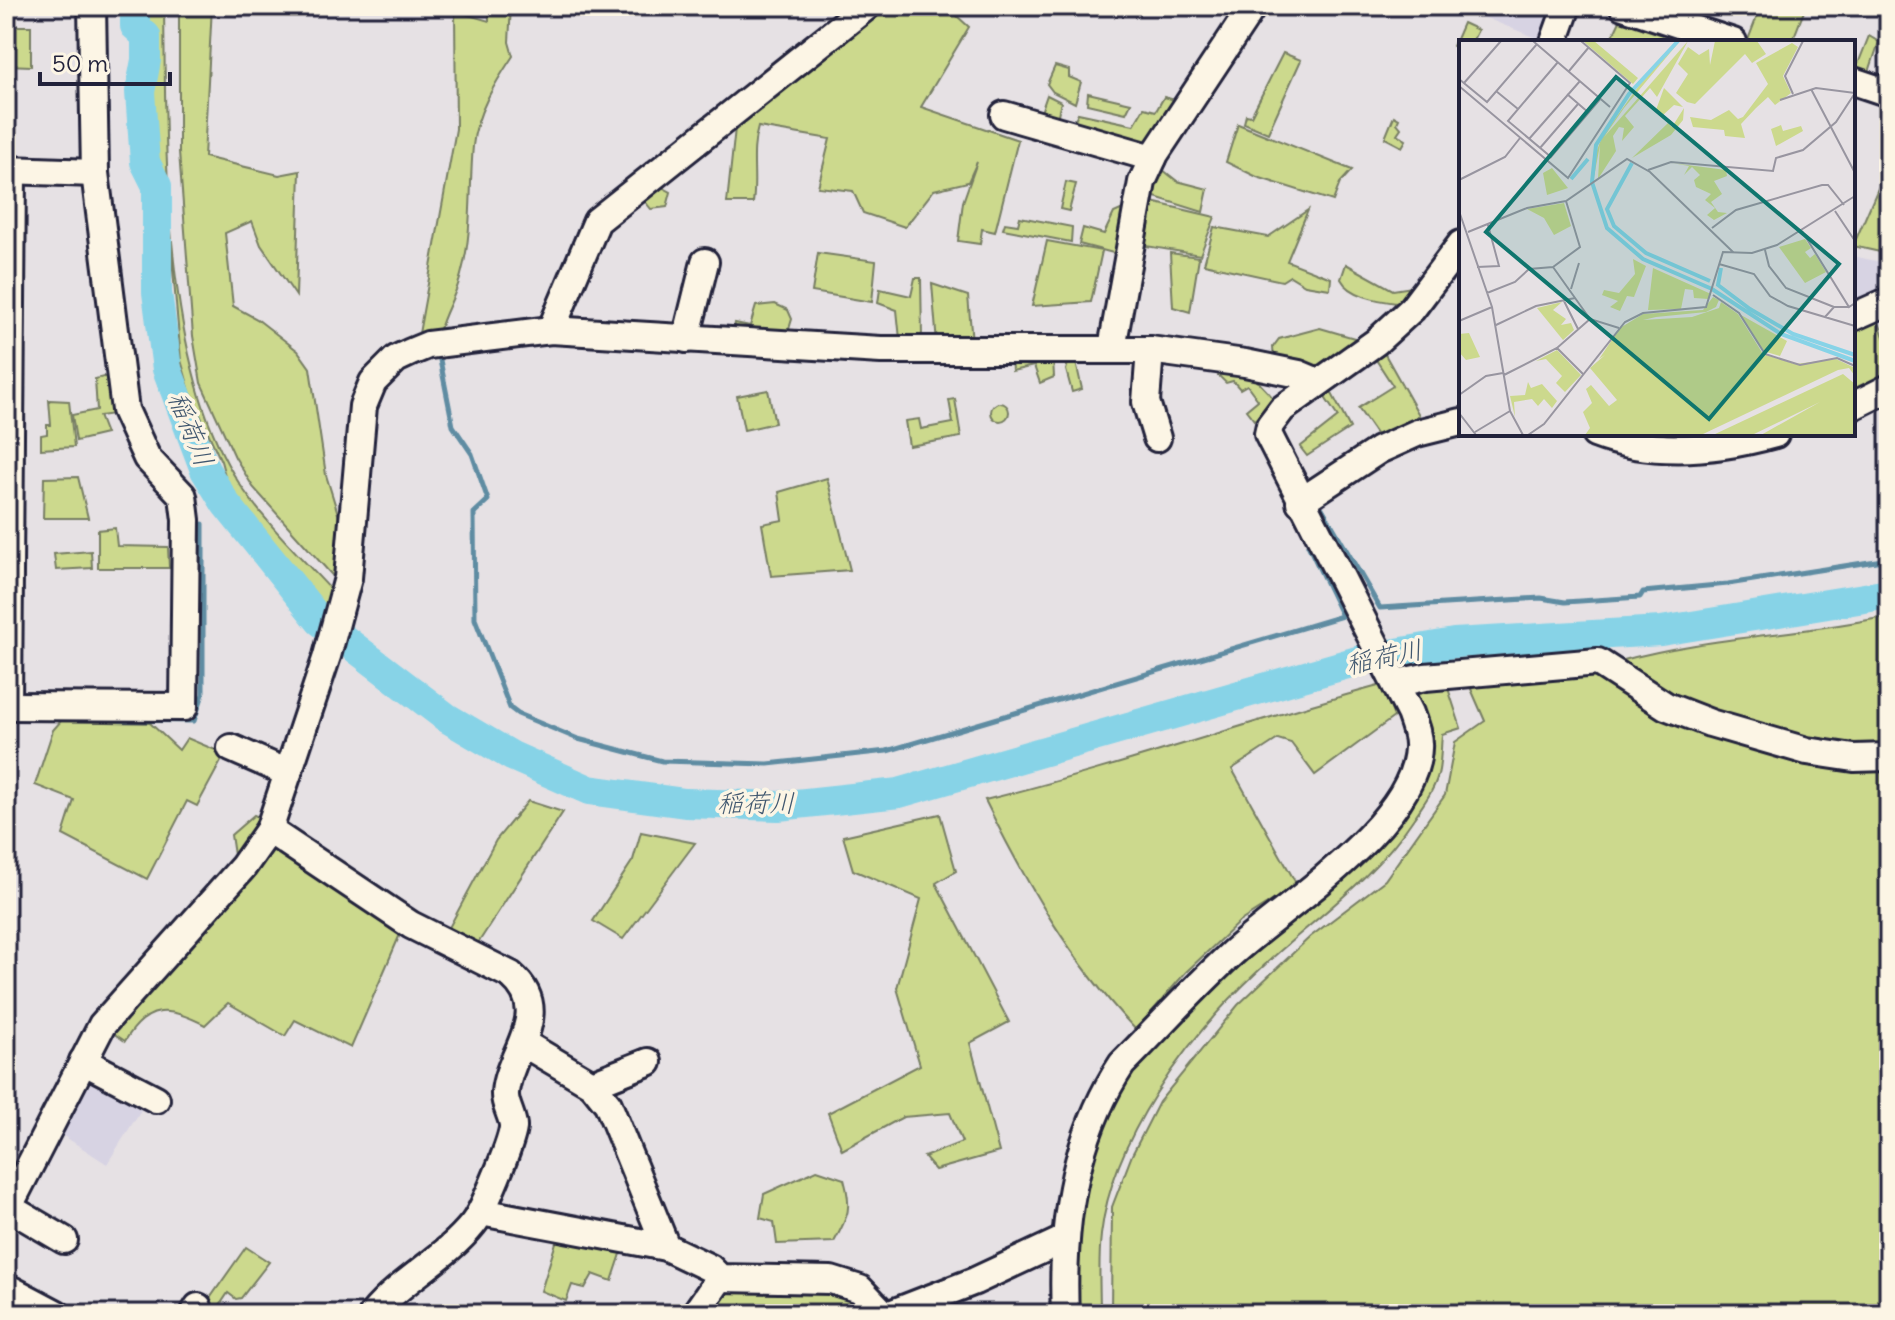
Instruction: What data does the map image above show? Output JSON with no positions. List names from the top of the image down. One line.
{"water":["稲荷川"],"scale_bar":"50 m"}
